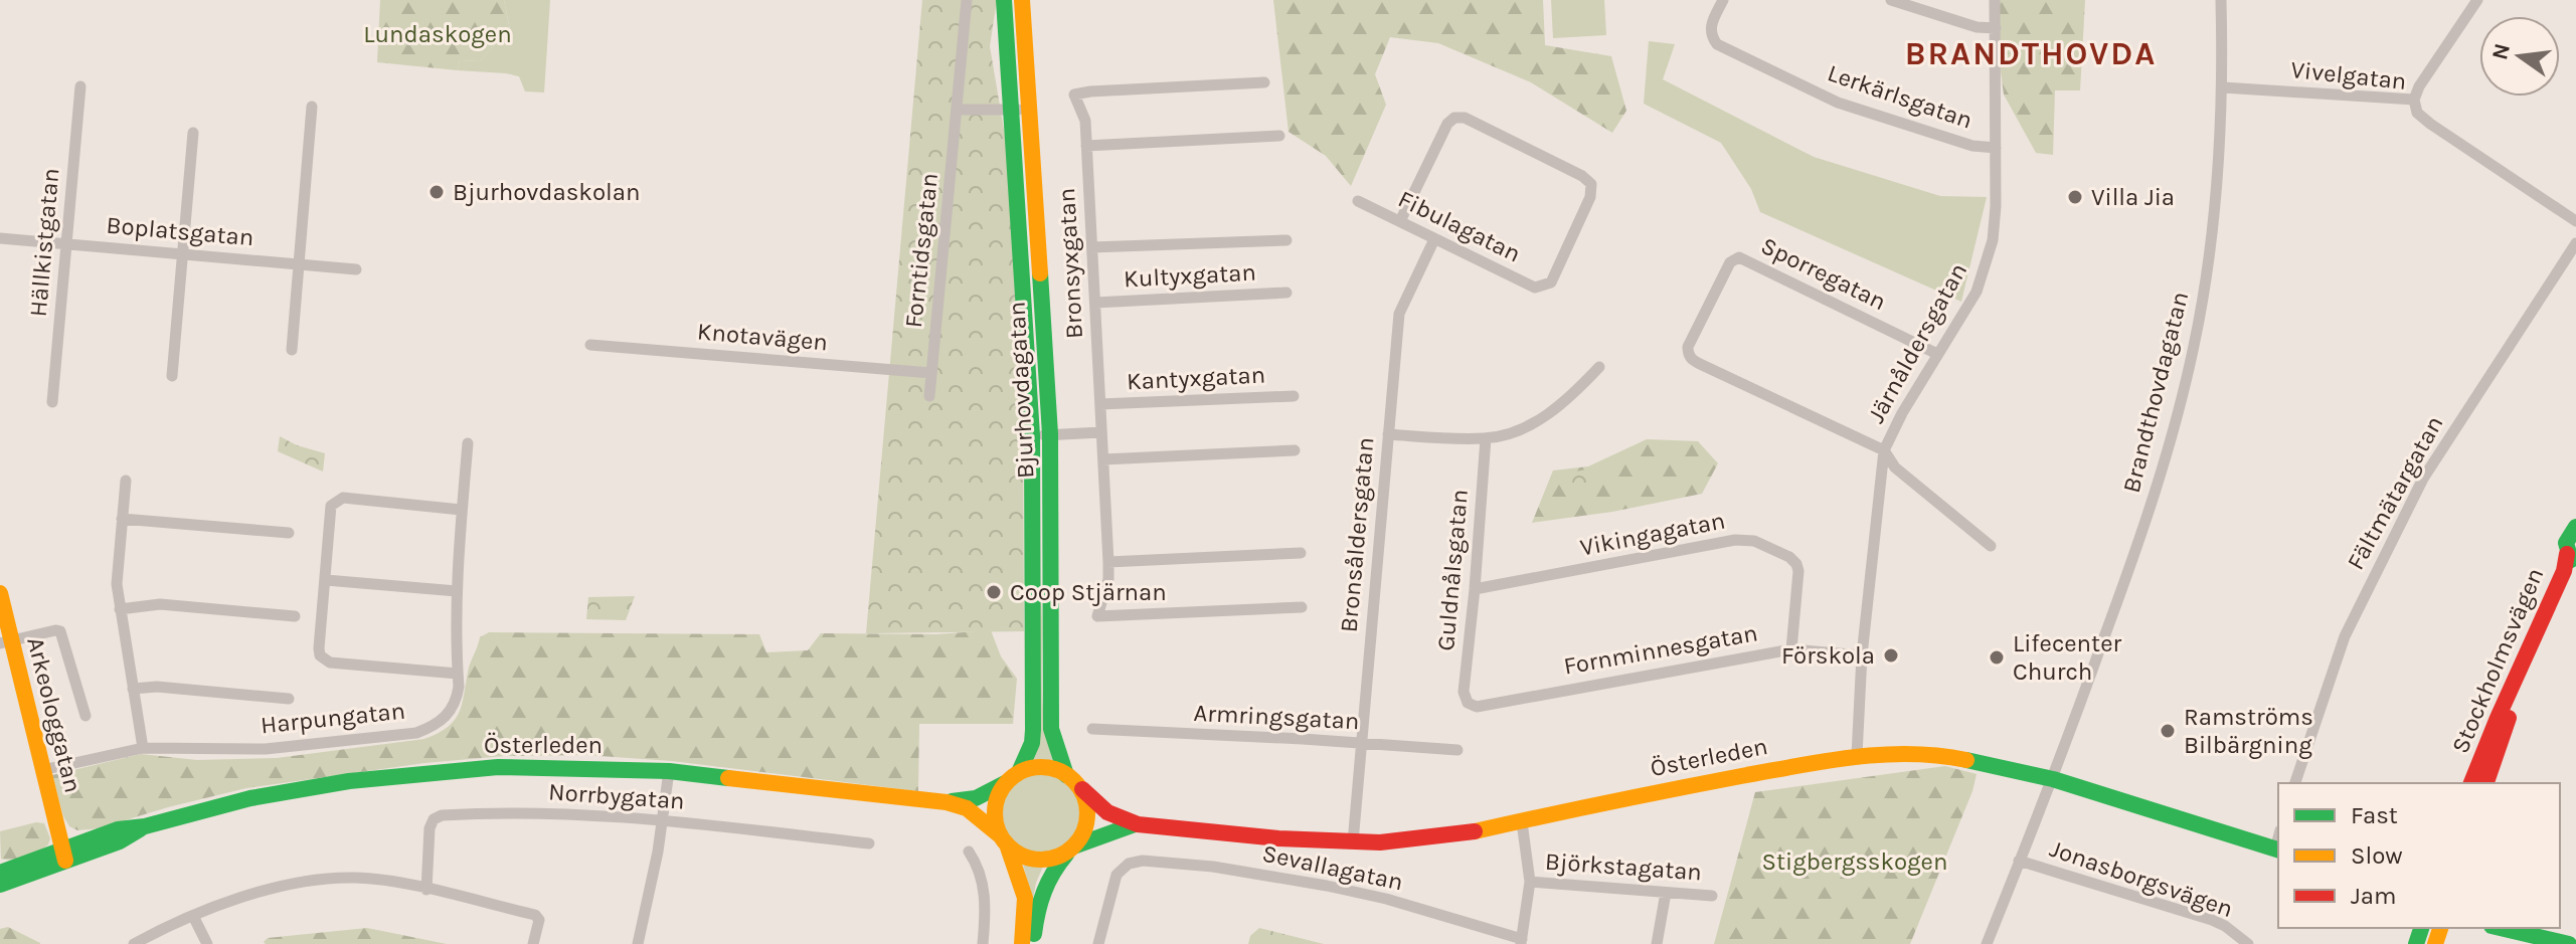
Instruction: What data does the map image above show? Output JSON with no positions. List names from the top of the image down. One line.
{"streets":{"main road":["Bjurhovdagatan","Stockholmsvägen","Arkeologgatan","Österleden"],"street":["Vivelgatan","Lerkärlsgatan","Fibulagatan","Boplatsgatan","Hällkistgatan","Forntidsgatan","Bronsyxgatan","Sporregatan","Kultyxgatan","Knotavägen","Järnåldersgatan","Kantyxgatan","Brandthovdagatan","Fältmätargatan","Vikingagatan","Bronsåldersgatan","Guldnålsgatan","Fornminnesgatan","Armringsgatan","Harpungatan","Norrbygatan","Björkstagatan","Sevallagatan","Jonasborgsvägen"]},"crossings":[["Vivelgatan","Brandthovdagatan"],["Lerkärlsgatan","Järnåldersgatan"],["Fibulagatan","Bronsåldersgatan"],["Boplatsgatan","Hällkistgatan"],["Forntidsgatan","Knotavägen"],["Bronsyxgatan","Kultyxgatan"],["Bronsyxgatan","Kantyxgatan"],["Sporregatan","Järnåldersgatan"],["Järnåldersgatan","Fornminnesgatan"],["Järnåldersgatan","Österleden"],["Bjurhovdagatan","Österleden"],["Brandthovdagatan","Österleden"],["Brandthovdagatan","Jonasborgsvägen"],["Vikingagatan","Guldnålsgatan"],["Vikingagatan","Fornminnesgatan"],["Bronsåldersgatan","Armringsgatan"],["Bronsåldersgatan","Österleden"],["Guldnålsgatan","Fornminnesgatan"],["Arkeologgatan","Harpungatan"],["Arkeologgatan","Österleden"]],"districts":["BRANDTHOVDA"],"parks":["Lundaskogen","Stigbergsskogen"],"places":["Bjurhovdaskolan","Villa Jia","Coop Stjärnan","Förskola","Lifecenter Church","Ramströms Bilbärgning"],"legend":["Fast","Slow","Jam"],"north":"left"}
